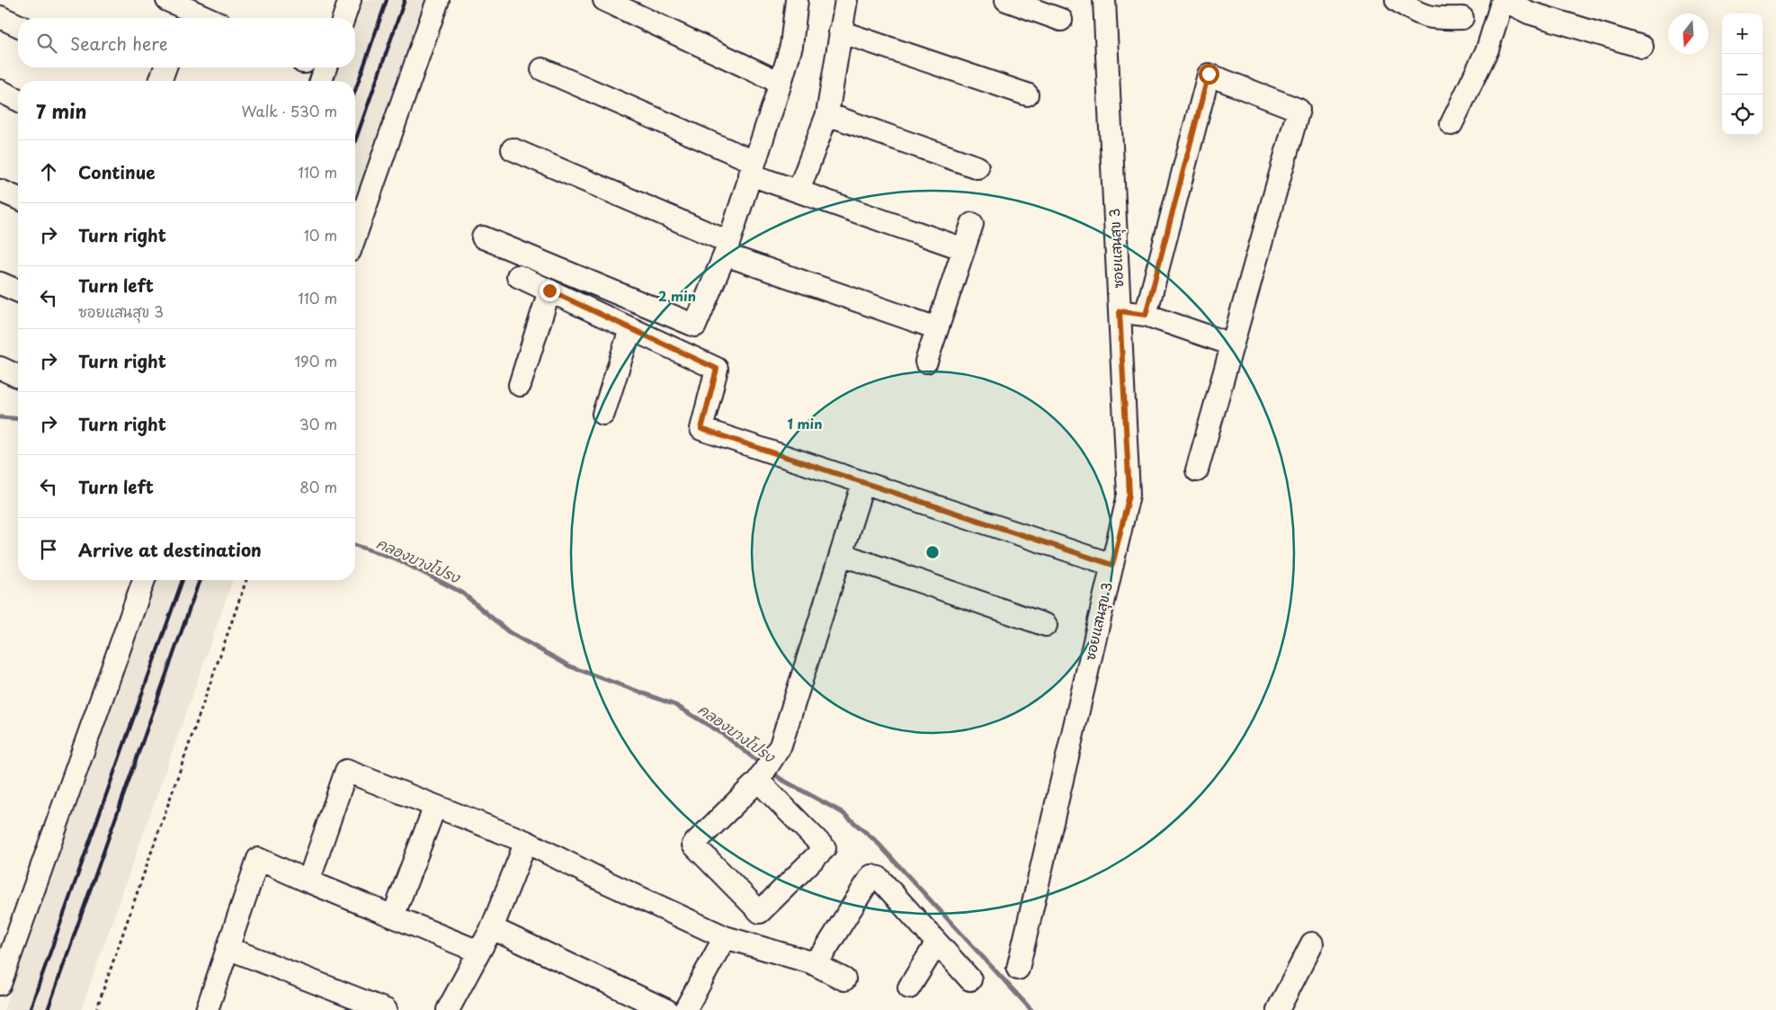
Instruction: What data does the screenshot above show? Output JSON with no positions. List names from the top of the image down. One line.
{"streets":{"street":["ซอยแสนสุข 3"]},"water":["คลองบางโปรง"],"north":"bottom","page":{"map_buttons":["+","−"],"search":"Search here","heading":["7 min","Walk · 530 m"],"list":[["Continue","110 m"],["Turn right","10 m"],["Turn left","ซอยแสนสุข 3","110 m"],["Turn right","190 m"],["Turn right","30 m"],["Turn left","80 m"],"Arrive at destination"]},"rings":["2 min","1 min"]}
